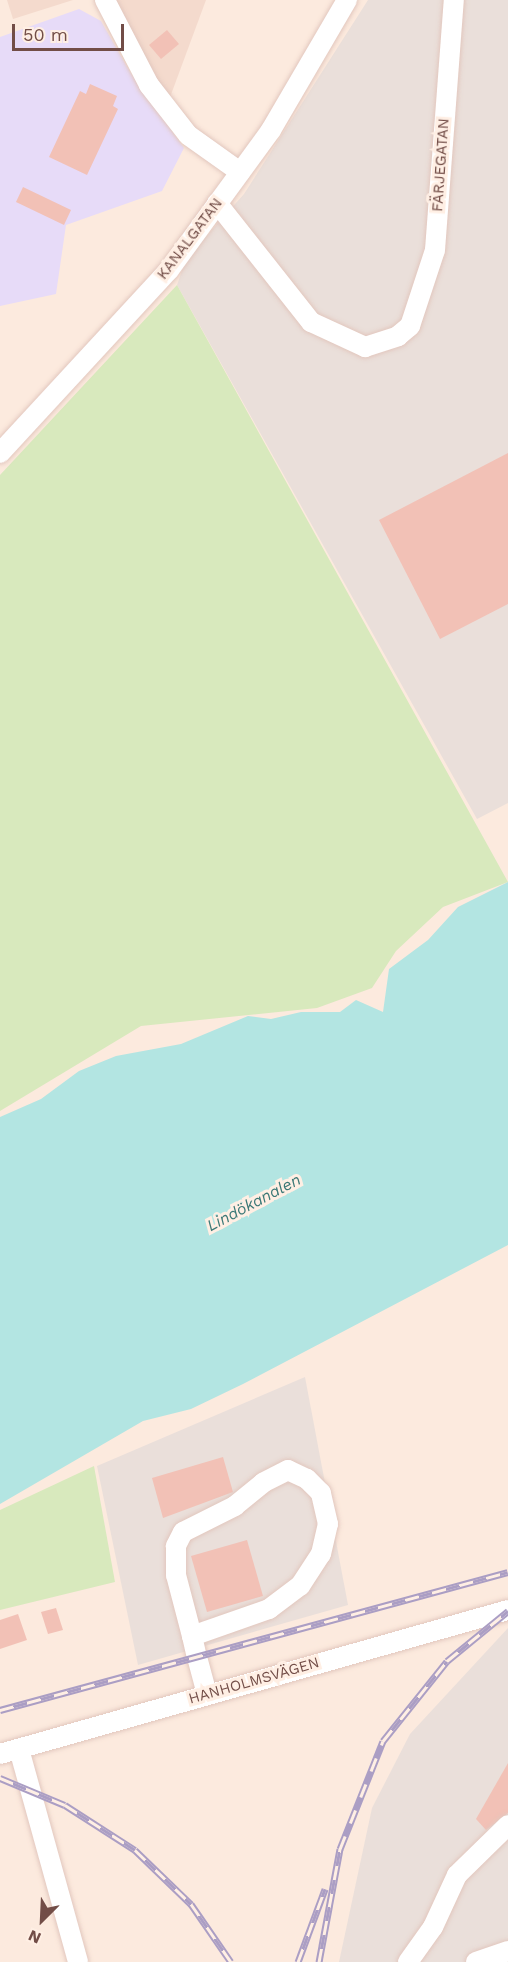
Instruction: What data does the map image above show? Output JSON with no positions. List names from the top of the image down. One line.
{"streets":{"street":["FÄRJEGATAN","KANALGATAN","HANHOLMSVÄGEN"]},"crossings":[["FÄRJEGATAN","KANALGATAN"]],"water":["Lindökanalen"],"scale_bar":"50 m","north":"bottom left"}
